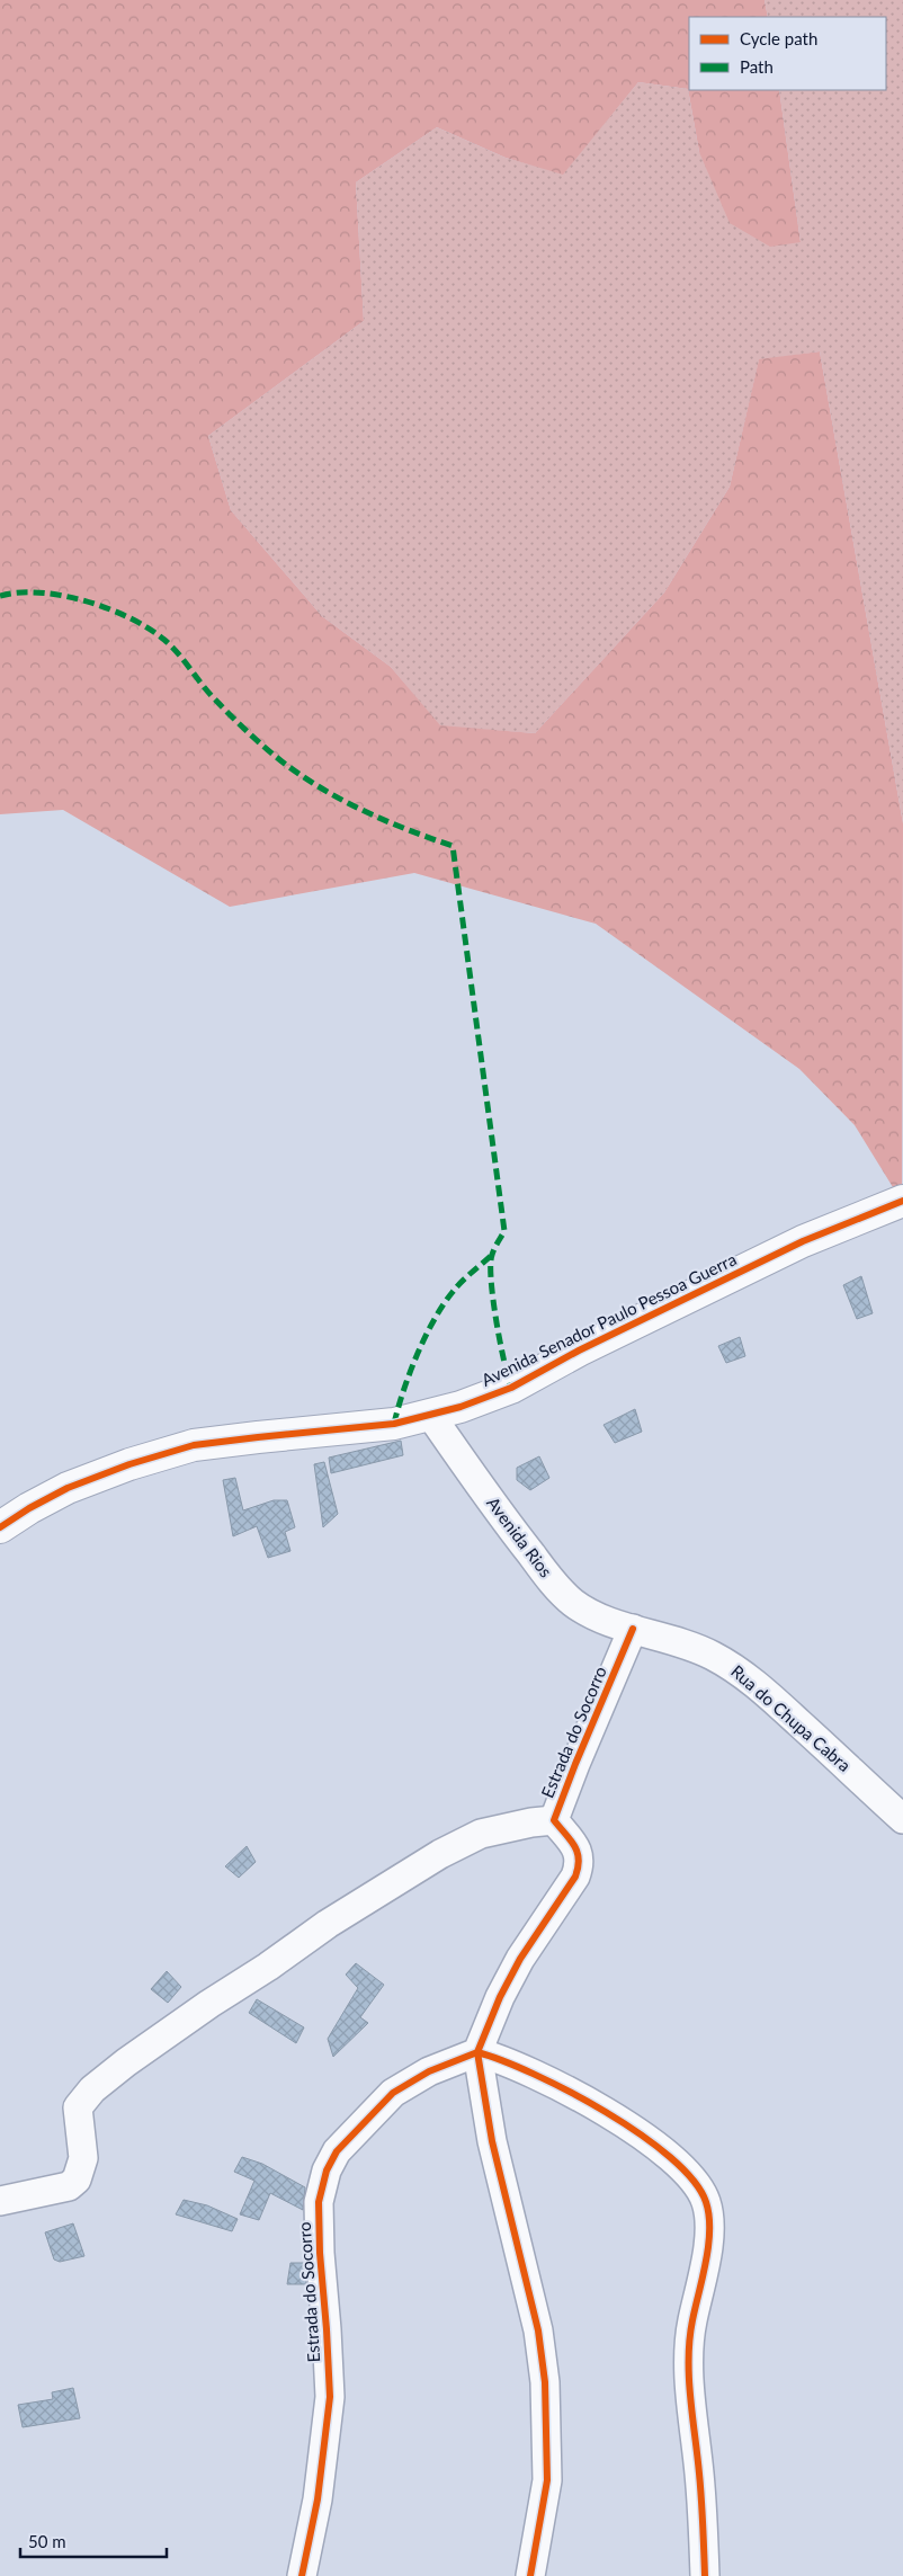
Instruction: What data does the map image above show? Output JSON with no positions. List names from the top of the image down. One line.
{"streets":{"main road":["Avenida Senador Paulo Pessoa Guerra"],"street":["Avenida Rios","Rua do Chupa Cabra","Estrada do Socorro"]},"crossings":[["Avenida Senador Paulo Pessoa Guerra","Avenida Rios"],["Avenida Rios","Rua do Chupa Cabra"],["Avenida Rios","Estrada do Socorro"],["Rua do Chupa Cabra","Estrada do Socorro"]],"legend":["Cycle path","Path"],"scale_bar":"50 m"}
